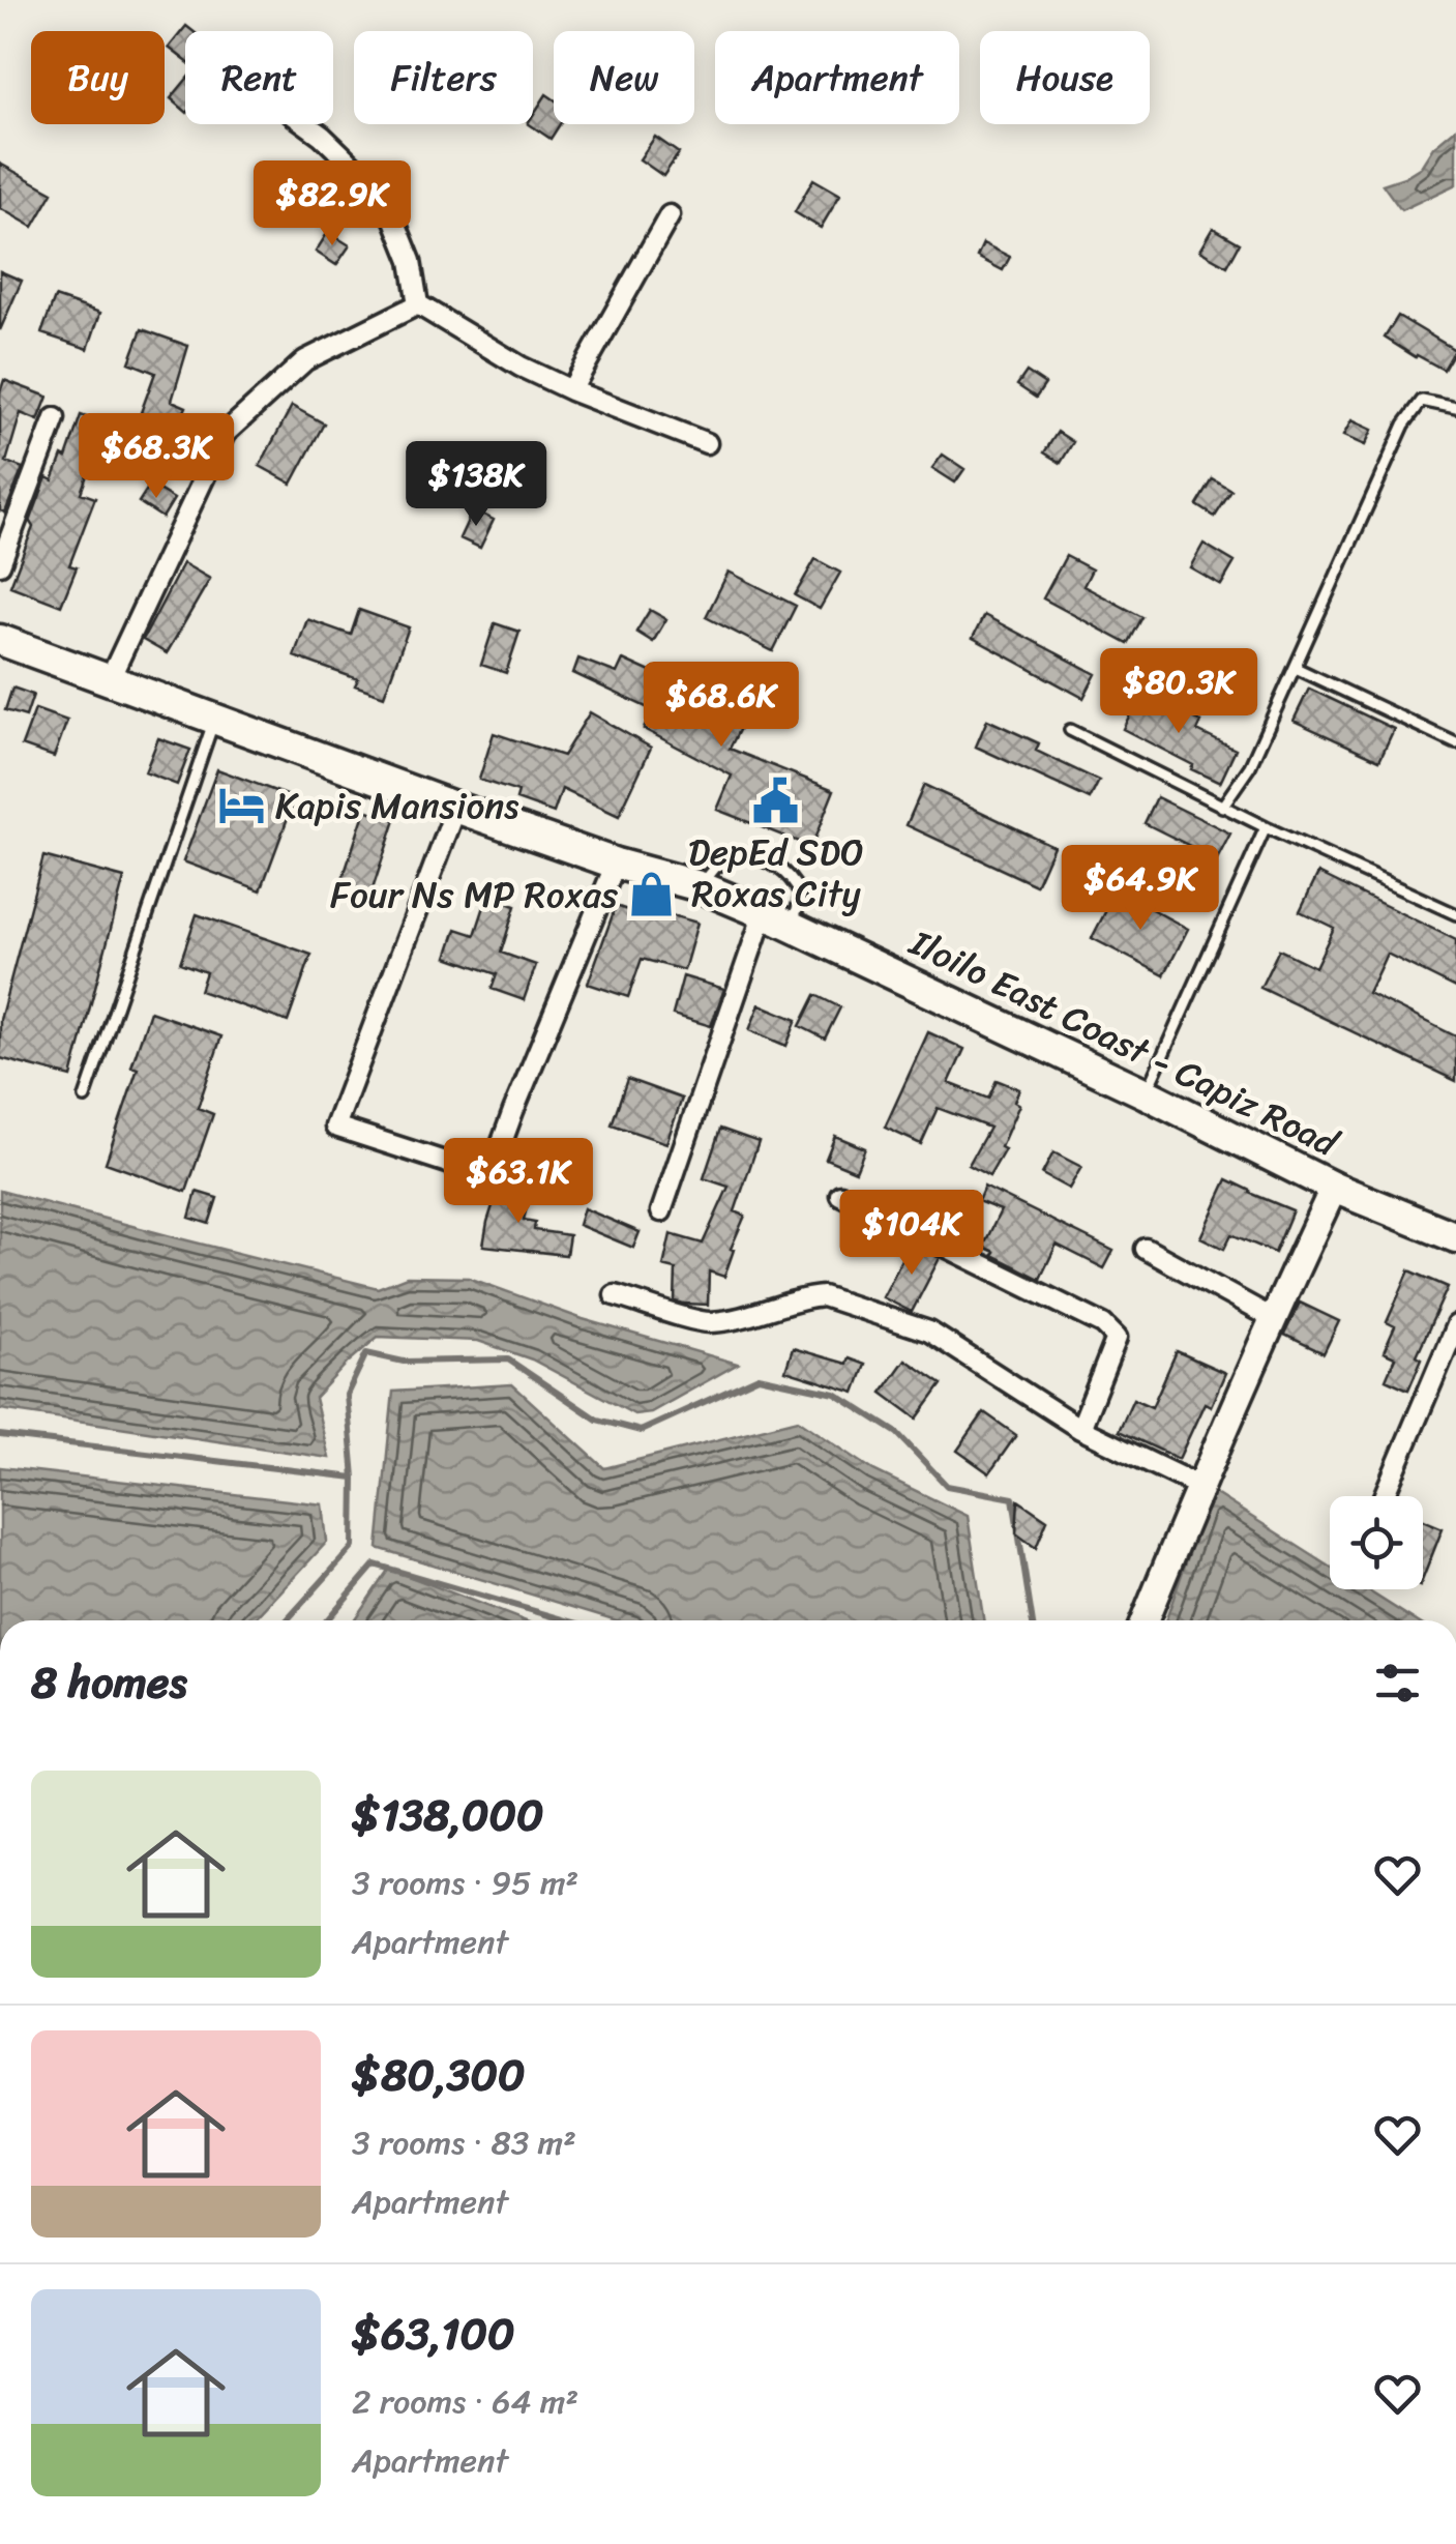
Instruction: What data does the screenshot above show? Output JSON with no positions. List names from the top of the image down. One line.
{"streets":{"main road":["Iloilo East Coast - Capiz Road"]},"places":{"public building":["DepEd SDO Roxas City"],"hotel":["Kapis Mansions"],"shop":["Four Ns MP Roxas"]},"page":{"chip":["Buy","Rent","Filters","New","Apartment","House"],"price":["$82.9K","$68.3K","$138K","$80.3K","$68.6K","$64.9K","$63.1K","$104K"],"heading":"8 homes","list":[{"name":"$138,000","note":"3 rooms · 95 m² · Apartment"},{"name":"$80,300","note":"3 rooms · 83 m² · Apartment"},{"name":"$63,100","note":"2 rooms · 64 m² · Apartment"}]}}
